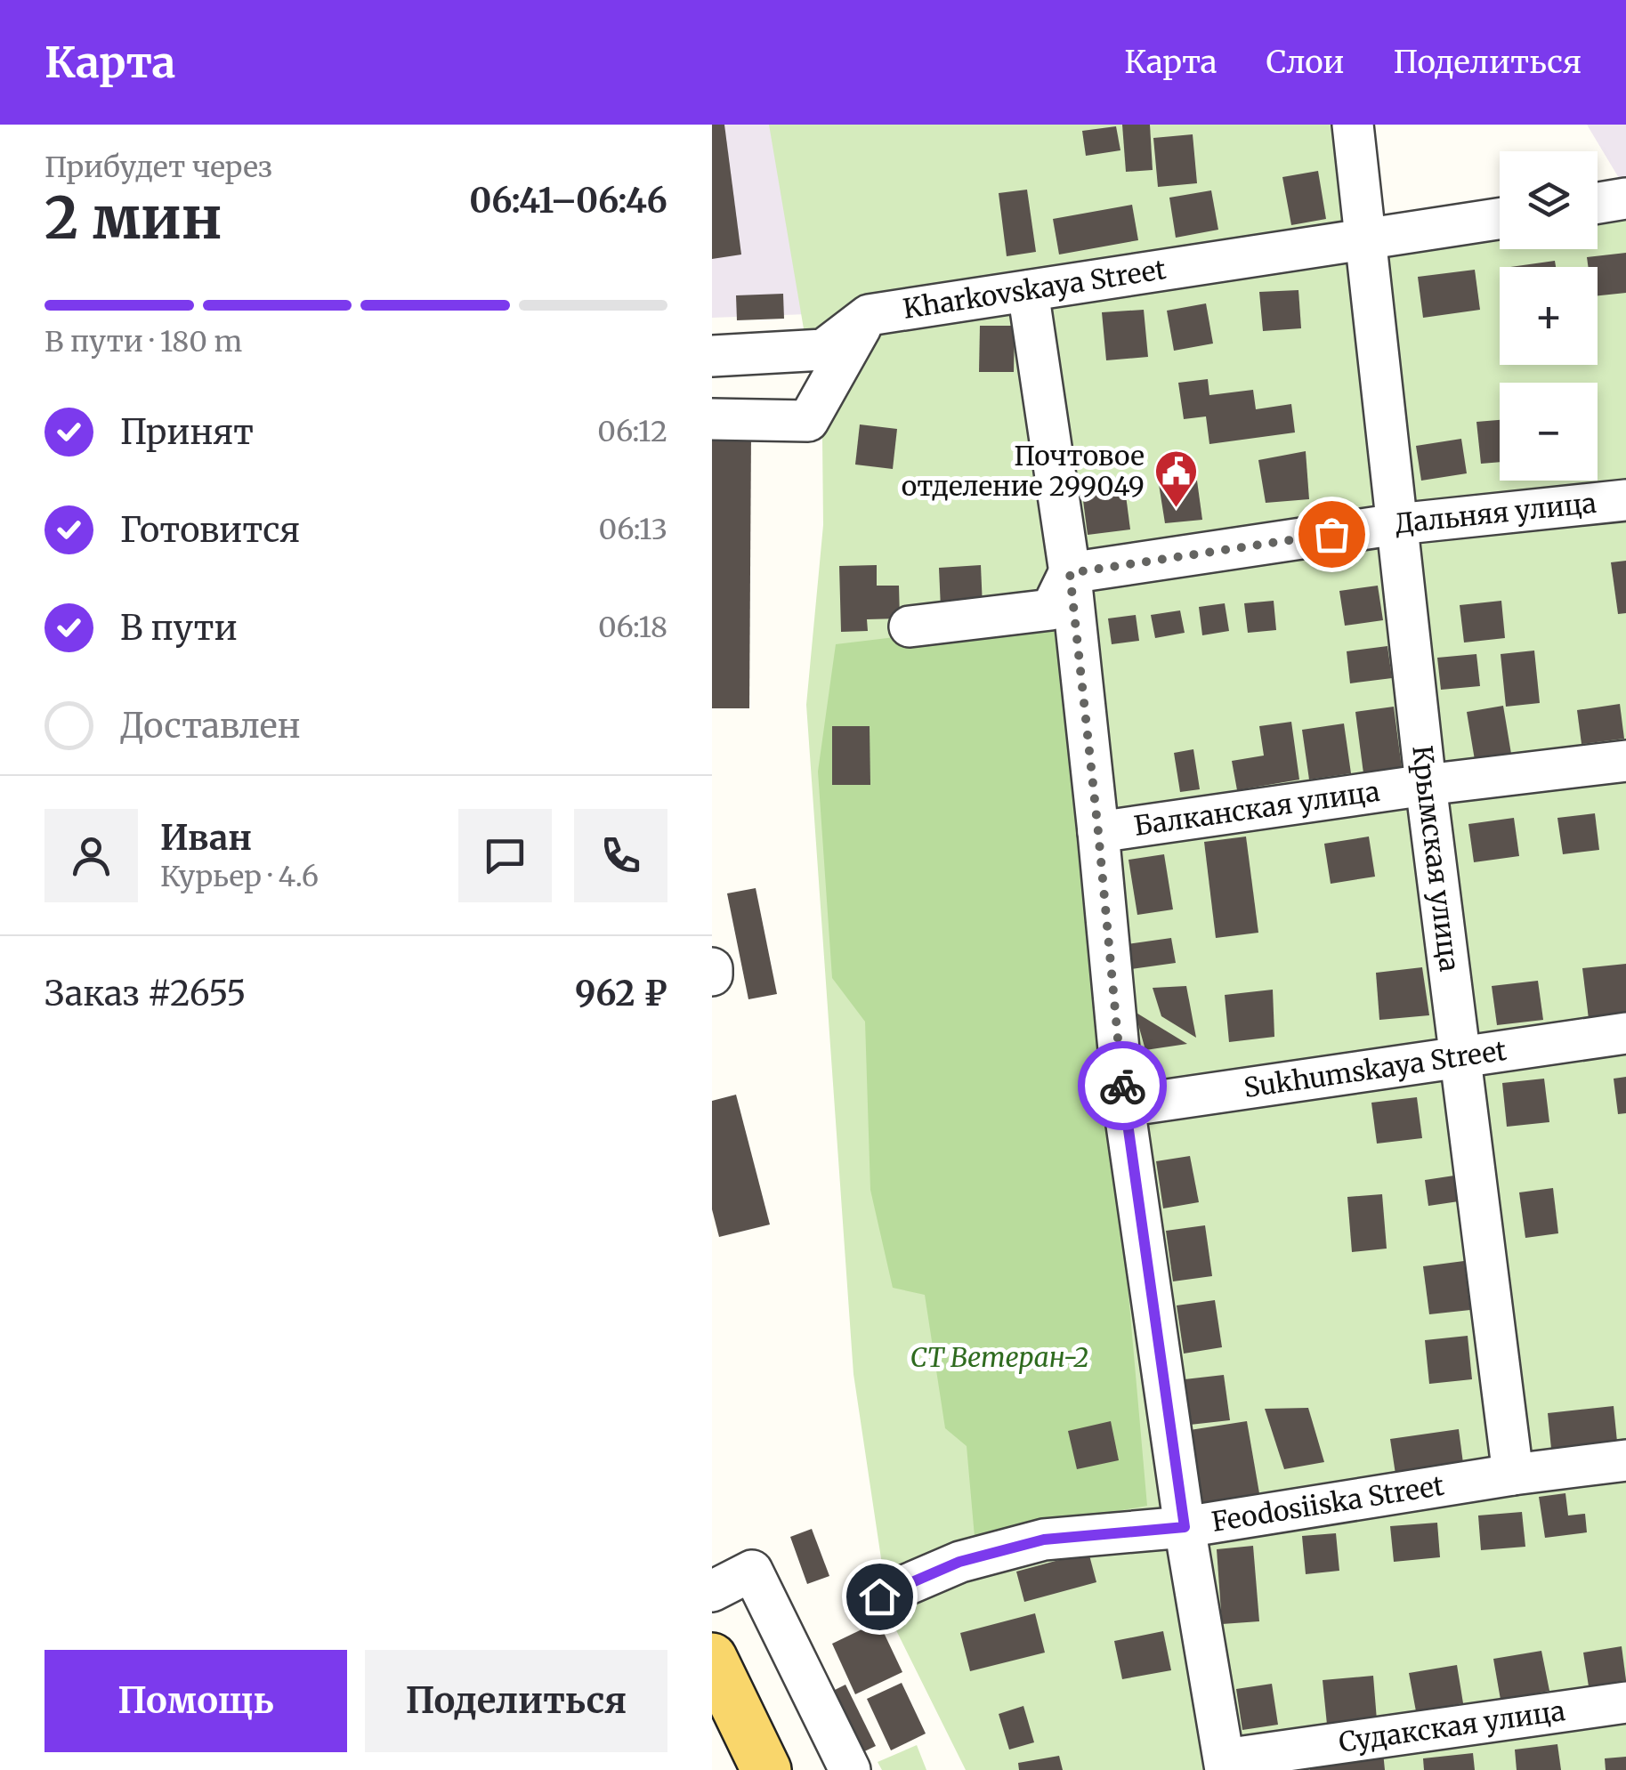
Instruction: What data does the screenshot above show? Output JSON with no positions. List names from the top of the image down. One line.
{"streets":{"street":["Kharkovskaya Street","Дальняя улица","Балканская улица","Крымская улица","Sukhumskaya Street","Feodosiiska Street","Судакская улица"]},"crossings":[["Kharkovskaya Street","Крымская улица"],["Дальняя улица","Крымская улица"],["Балканская улица","Крымская улица"],["Крымская улица","Sukhumskaya Street"],["Крымская улица","Feodosiiska Street"]],"parks":["СТ Ветеран-2"],"places":{"public building":["Почтовое отделение 299049"]},"page":{"header":"Карта","nav":["Карта","Слои","Поделиться"],"heading":["2 мин","Прибудет через","06:41–06:46"],"panel":["Иван","Курьер · 4.6","Заказ #2655","962 ₽"],"map_buttons":["+","−"],"bar":"В пути · 180 m","list":[["Принят","06:12"],["Готовится","06:13"],["В пути","06:18"],"Доставлен"],"buttons":["Помощь","Поделиться"]}}
